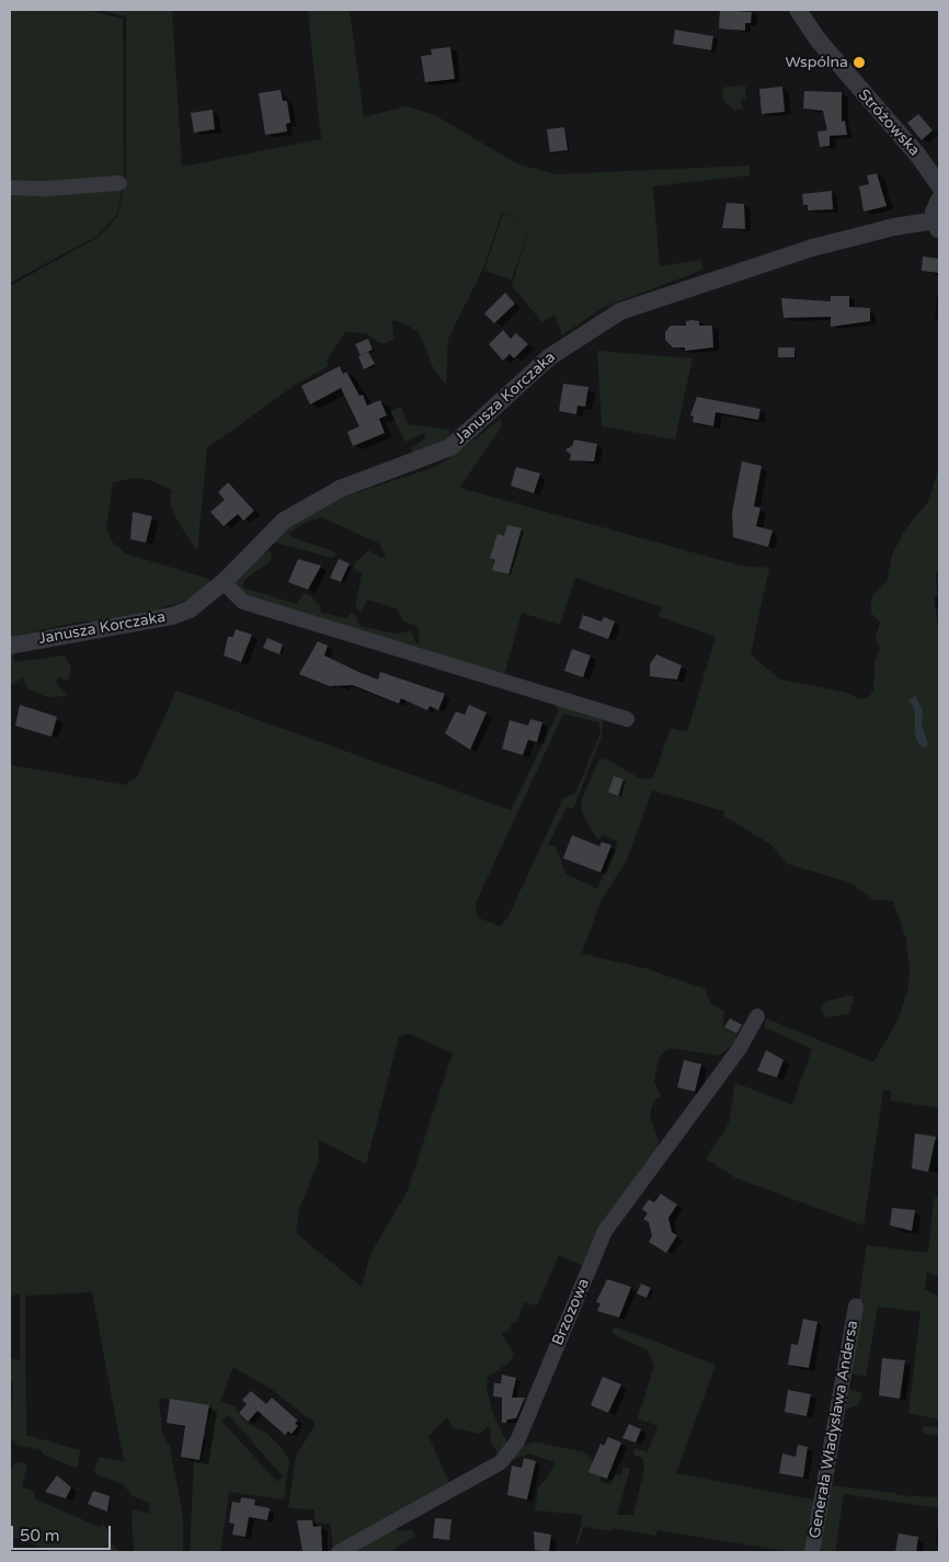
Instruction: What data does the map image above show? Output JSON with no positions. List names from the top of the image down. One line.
{"streets":{"street":["Stróżowska","Janusza Korczaka","Brzozowa","Generała Władysława Andersa"]},"places":["Wspólna"],"scale_bar":"50 m"}
